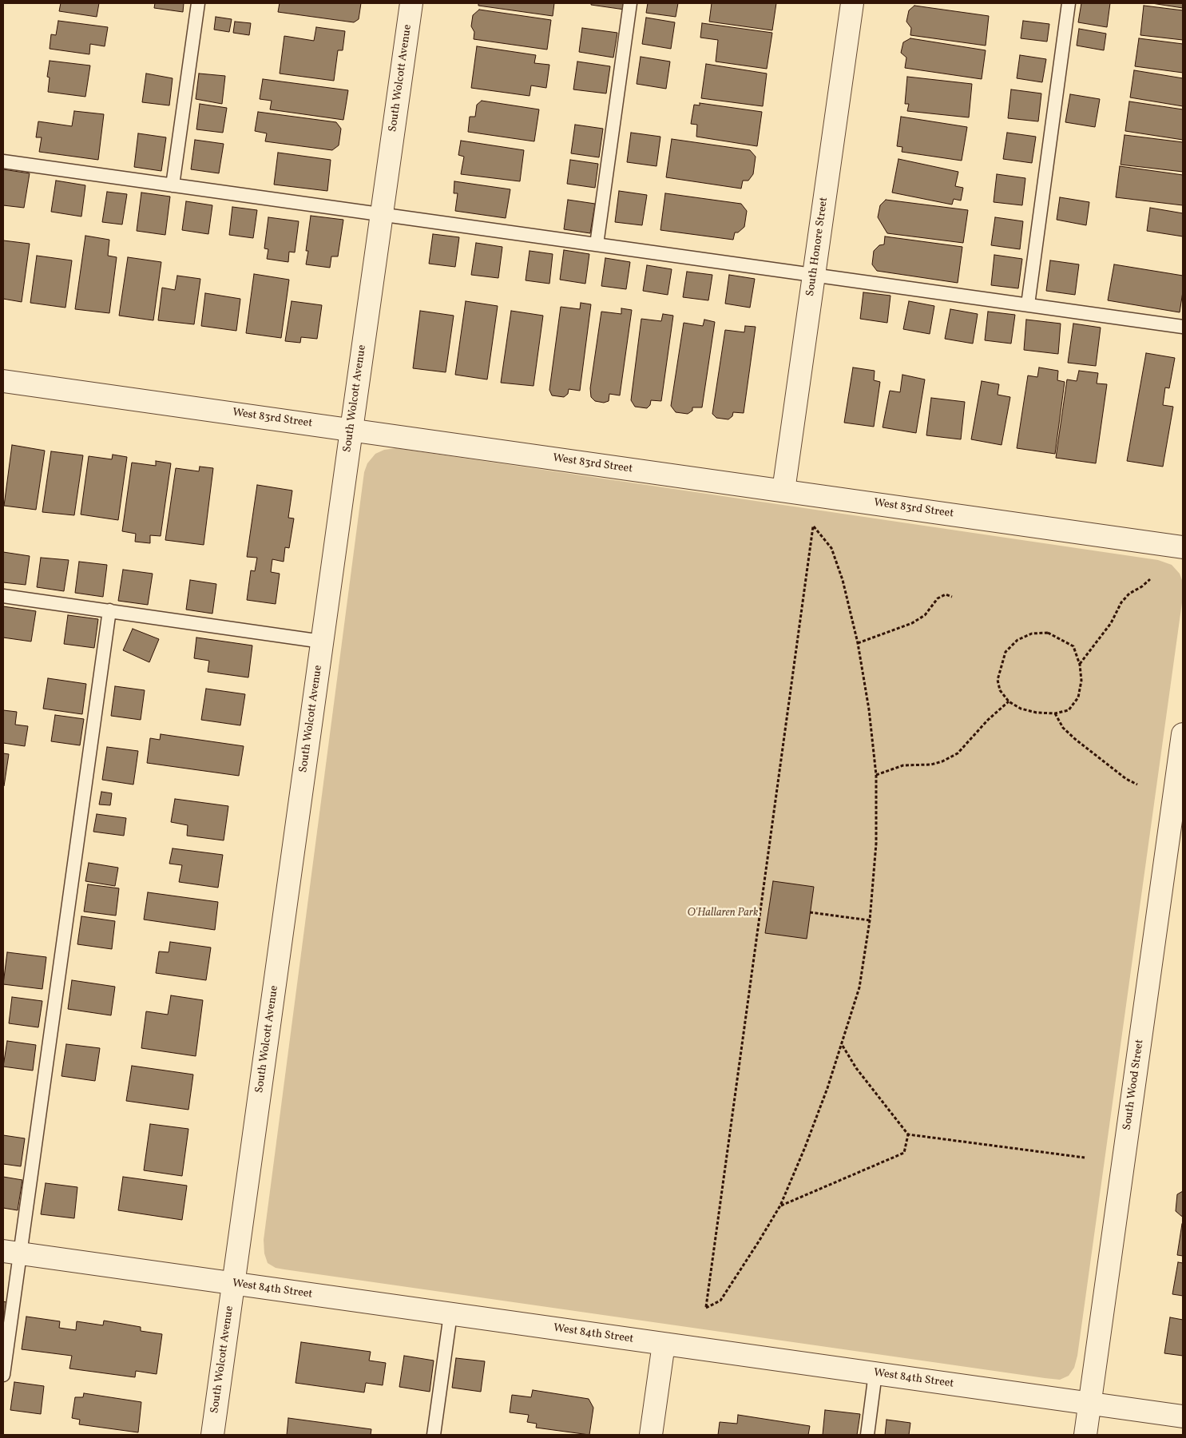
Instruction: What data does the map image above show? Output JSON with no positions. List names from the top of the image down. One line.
{"streets":{"street":["South Wolcott Avenue","South Honore Street","West 83rd Street","South Wood Street","West 84th Street"]},"crossings":[["South Wolcott Avenue","West 83rd Street"],["South Wolcott Avenue","West 84th Street"],["South Honore Street","West 83rd Street"],["South Wood Street","West 84th Street"]],"parks":["O'Hallaren Park"]}
